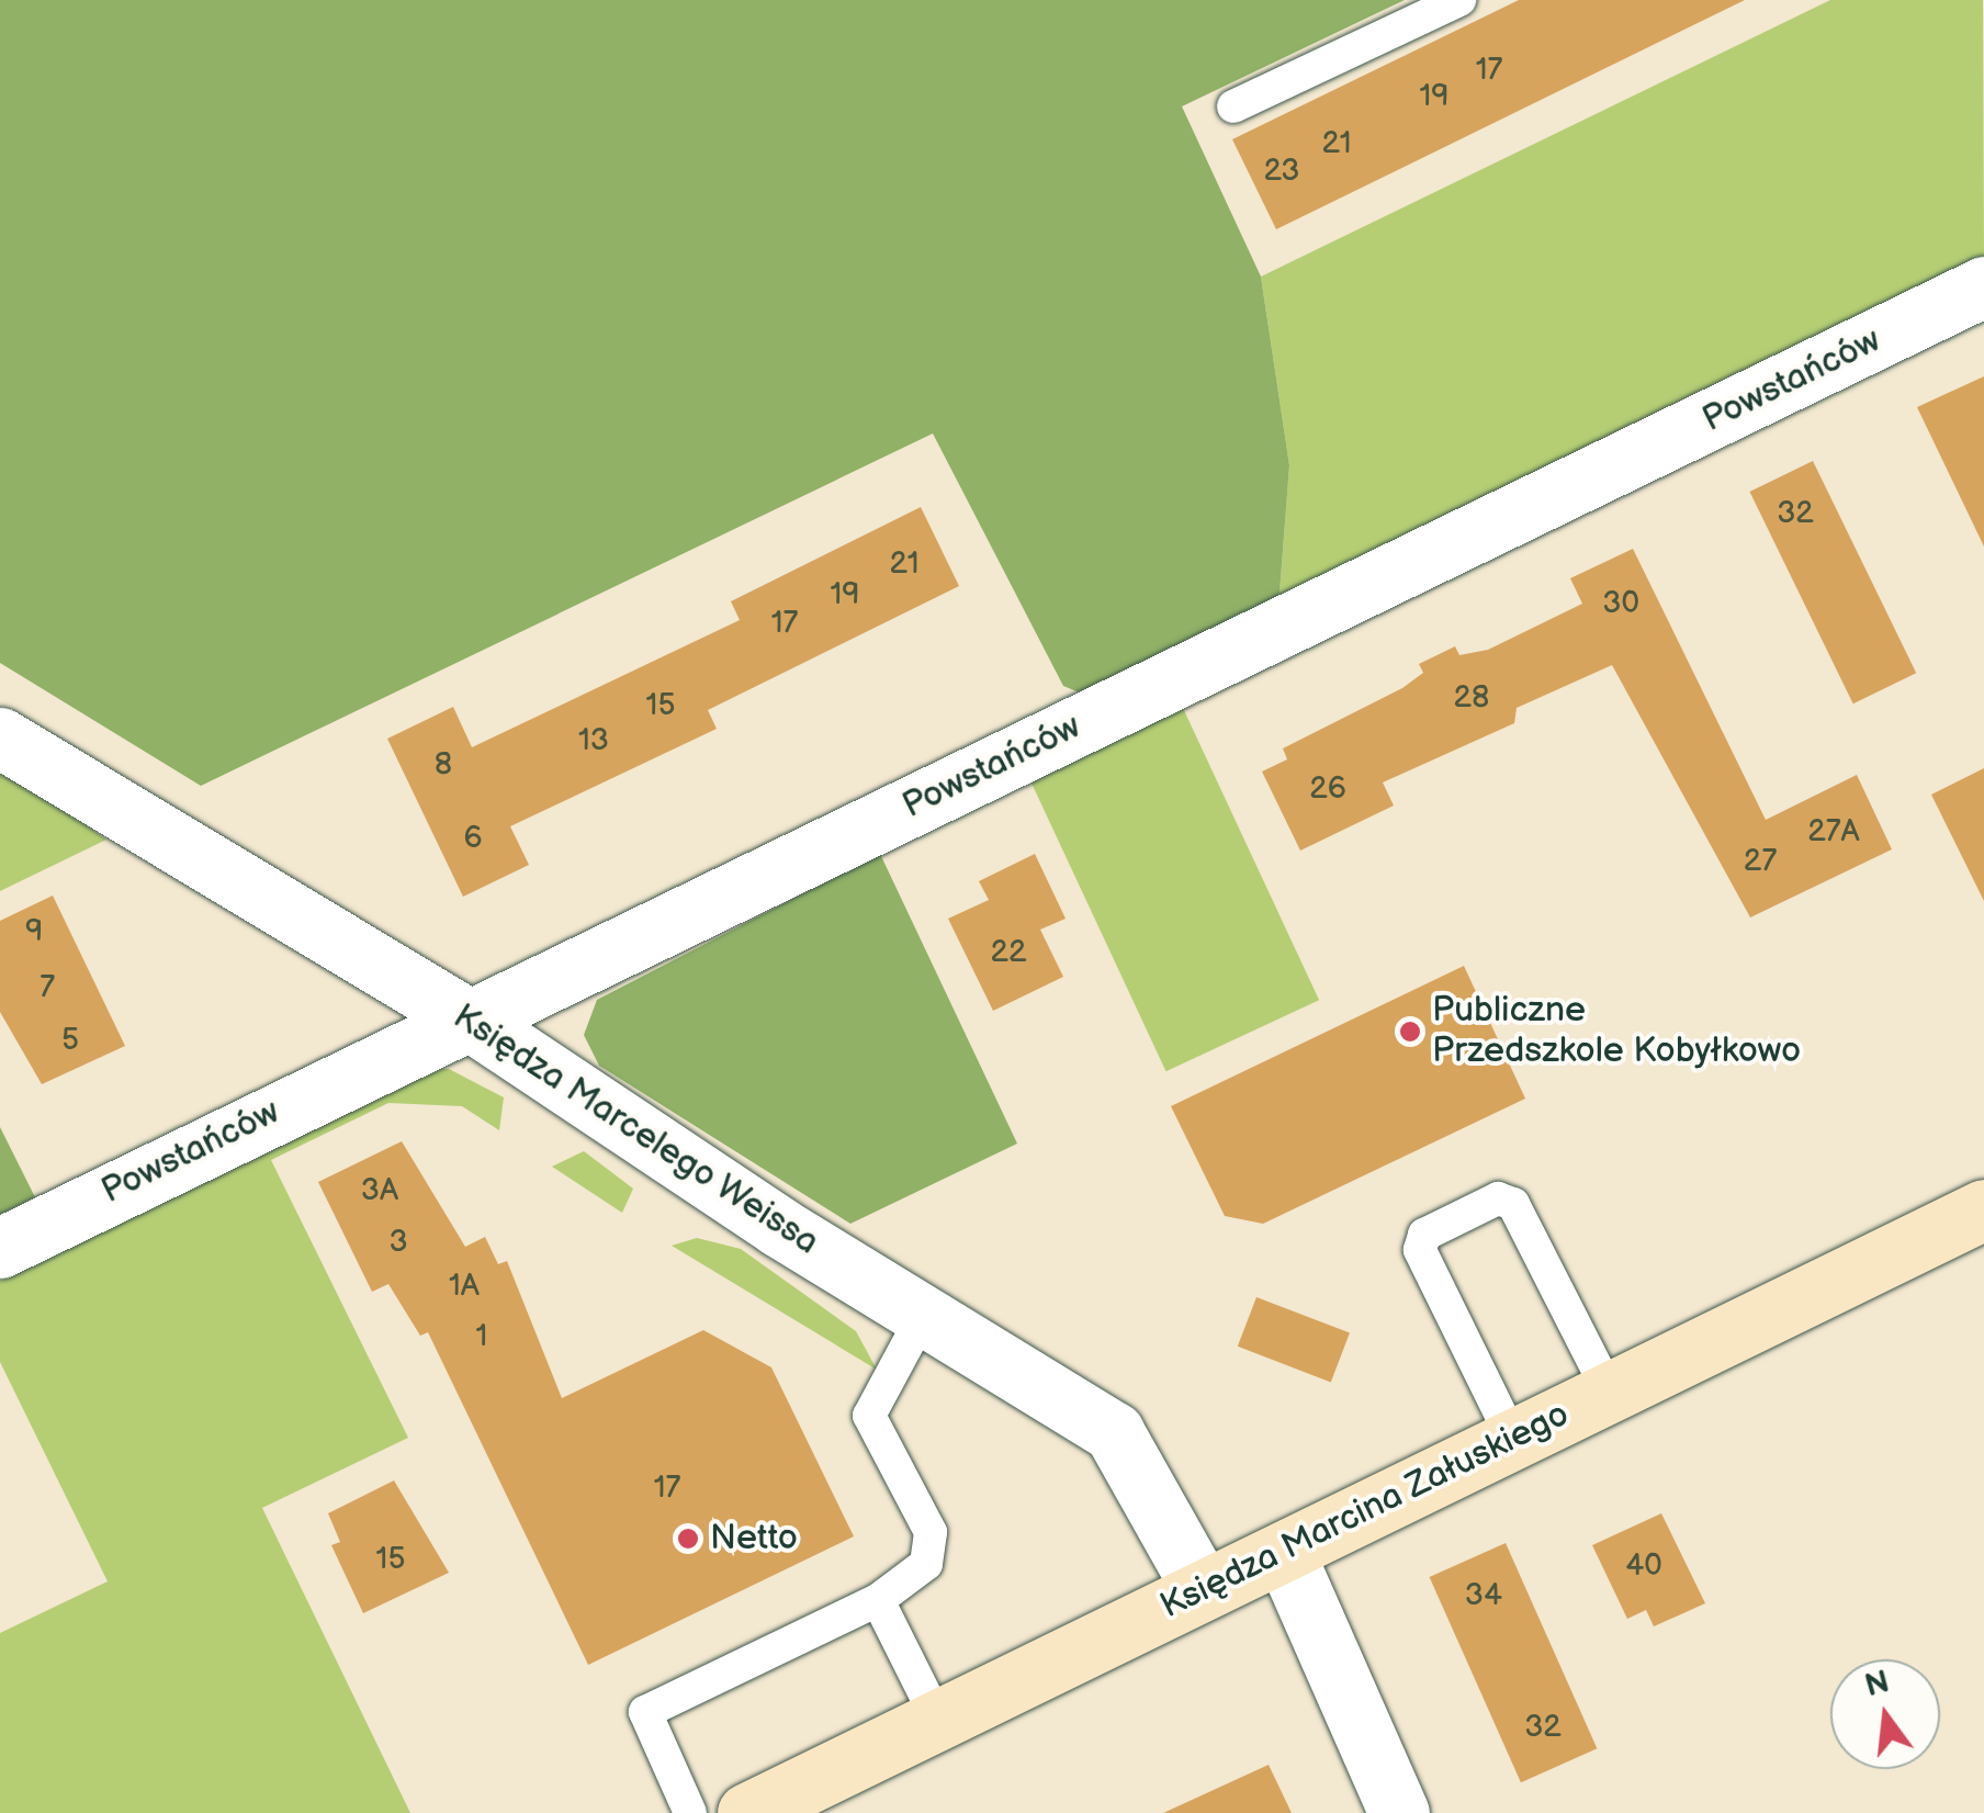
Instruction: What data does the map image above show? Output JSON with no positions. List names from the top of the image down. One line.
{"streets":{"street":["Powstańców","Księdza Marcelego Weissa","Księdza Marcina Załuskiego"]},"crossings":[["Powstańców","Księdza Marcelego Weissa"],["Księdza Marcelego Weissa","Księdza Marcina Załuskiego"]],"places":["Publiczne Przedszkole Kobyłkowo","Netto"],"house_numbers":["17","19","21","23","32","21","19","30","17","28","15","13","8","26","27A","6","27","9","22","7","5","3A","3","1A","1","17","15","40","34","32"],"north":"top"}
